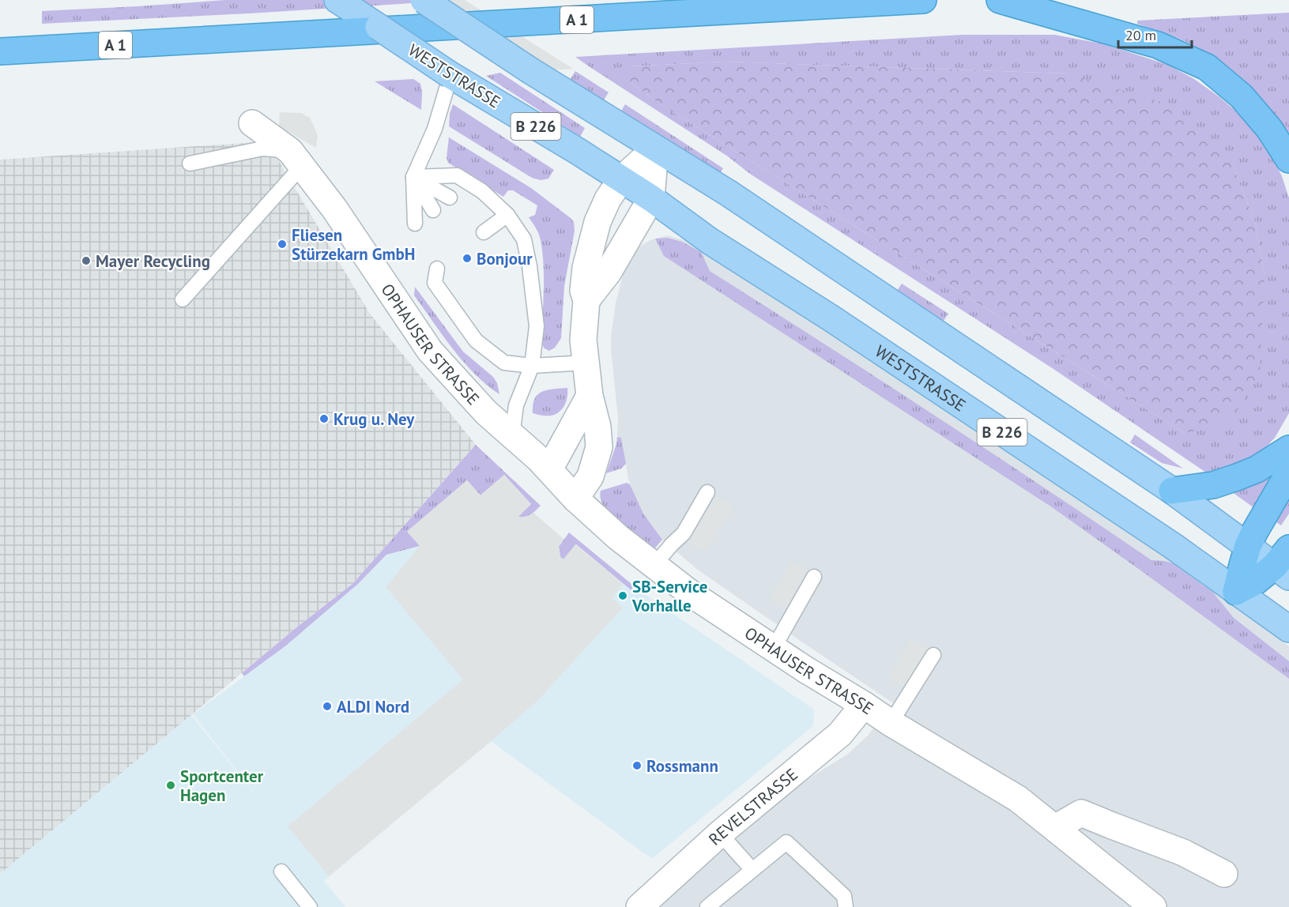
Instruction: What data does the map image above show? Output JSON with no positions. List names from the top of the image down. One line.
{"streets":{"highway":["A 1"],"main road":["WESTSTRASSE","B 226"],"street":["OPHAUSER STRASSE","REVELSTRASSE"]},"crossings":[["OPHAUSER STRASSE","REVELSTRASSE"]],"places":["Fliesen Stürzekarn GmbH","Bonjour","Mayer Recycling","Krug u. Ney","SB-Service Vorhalle","ALDI Nord","Rossmann","Sportcenter Hagen"],"scale_bar":"20 m"}
